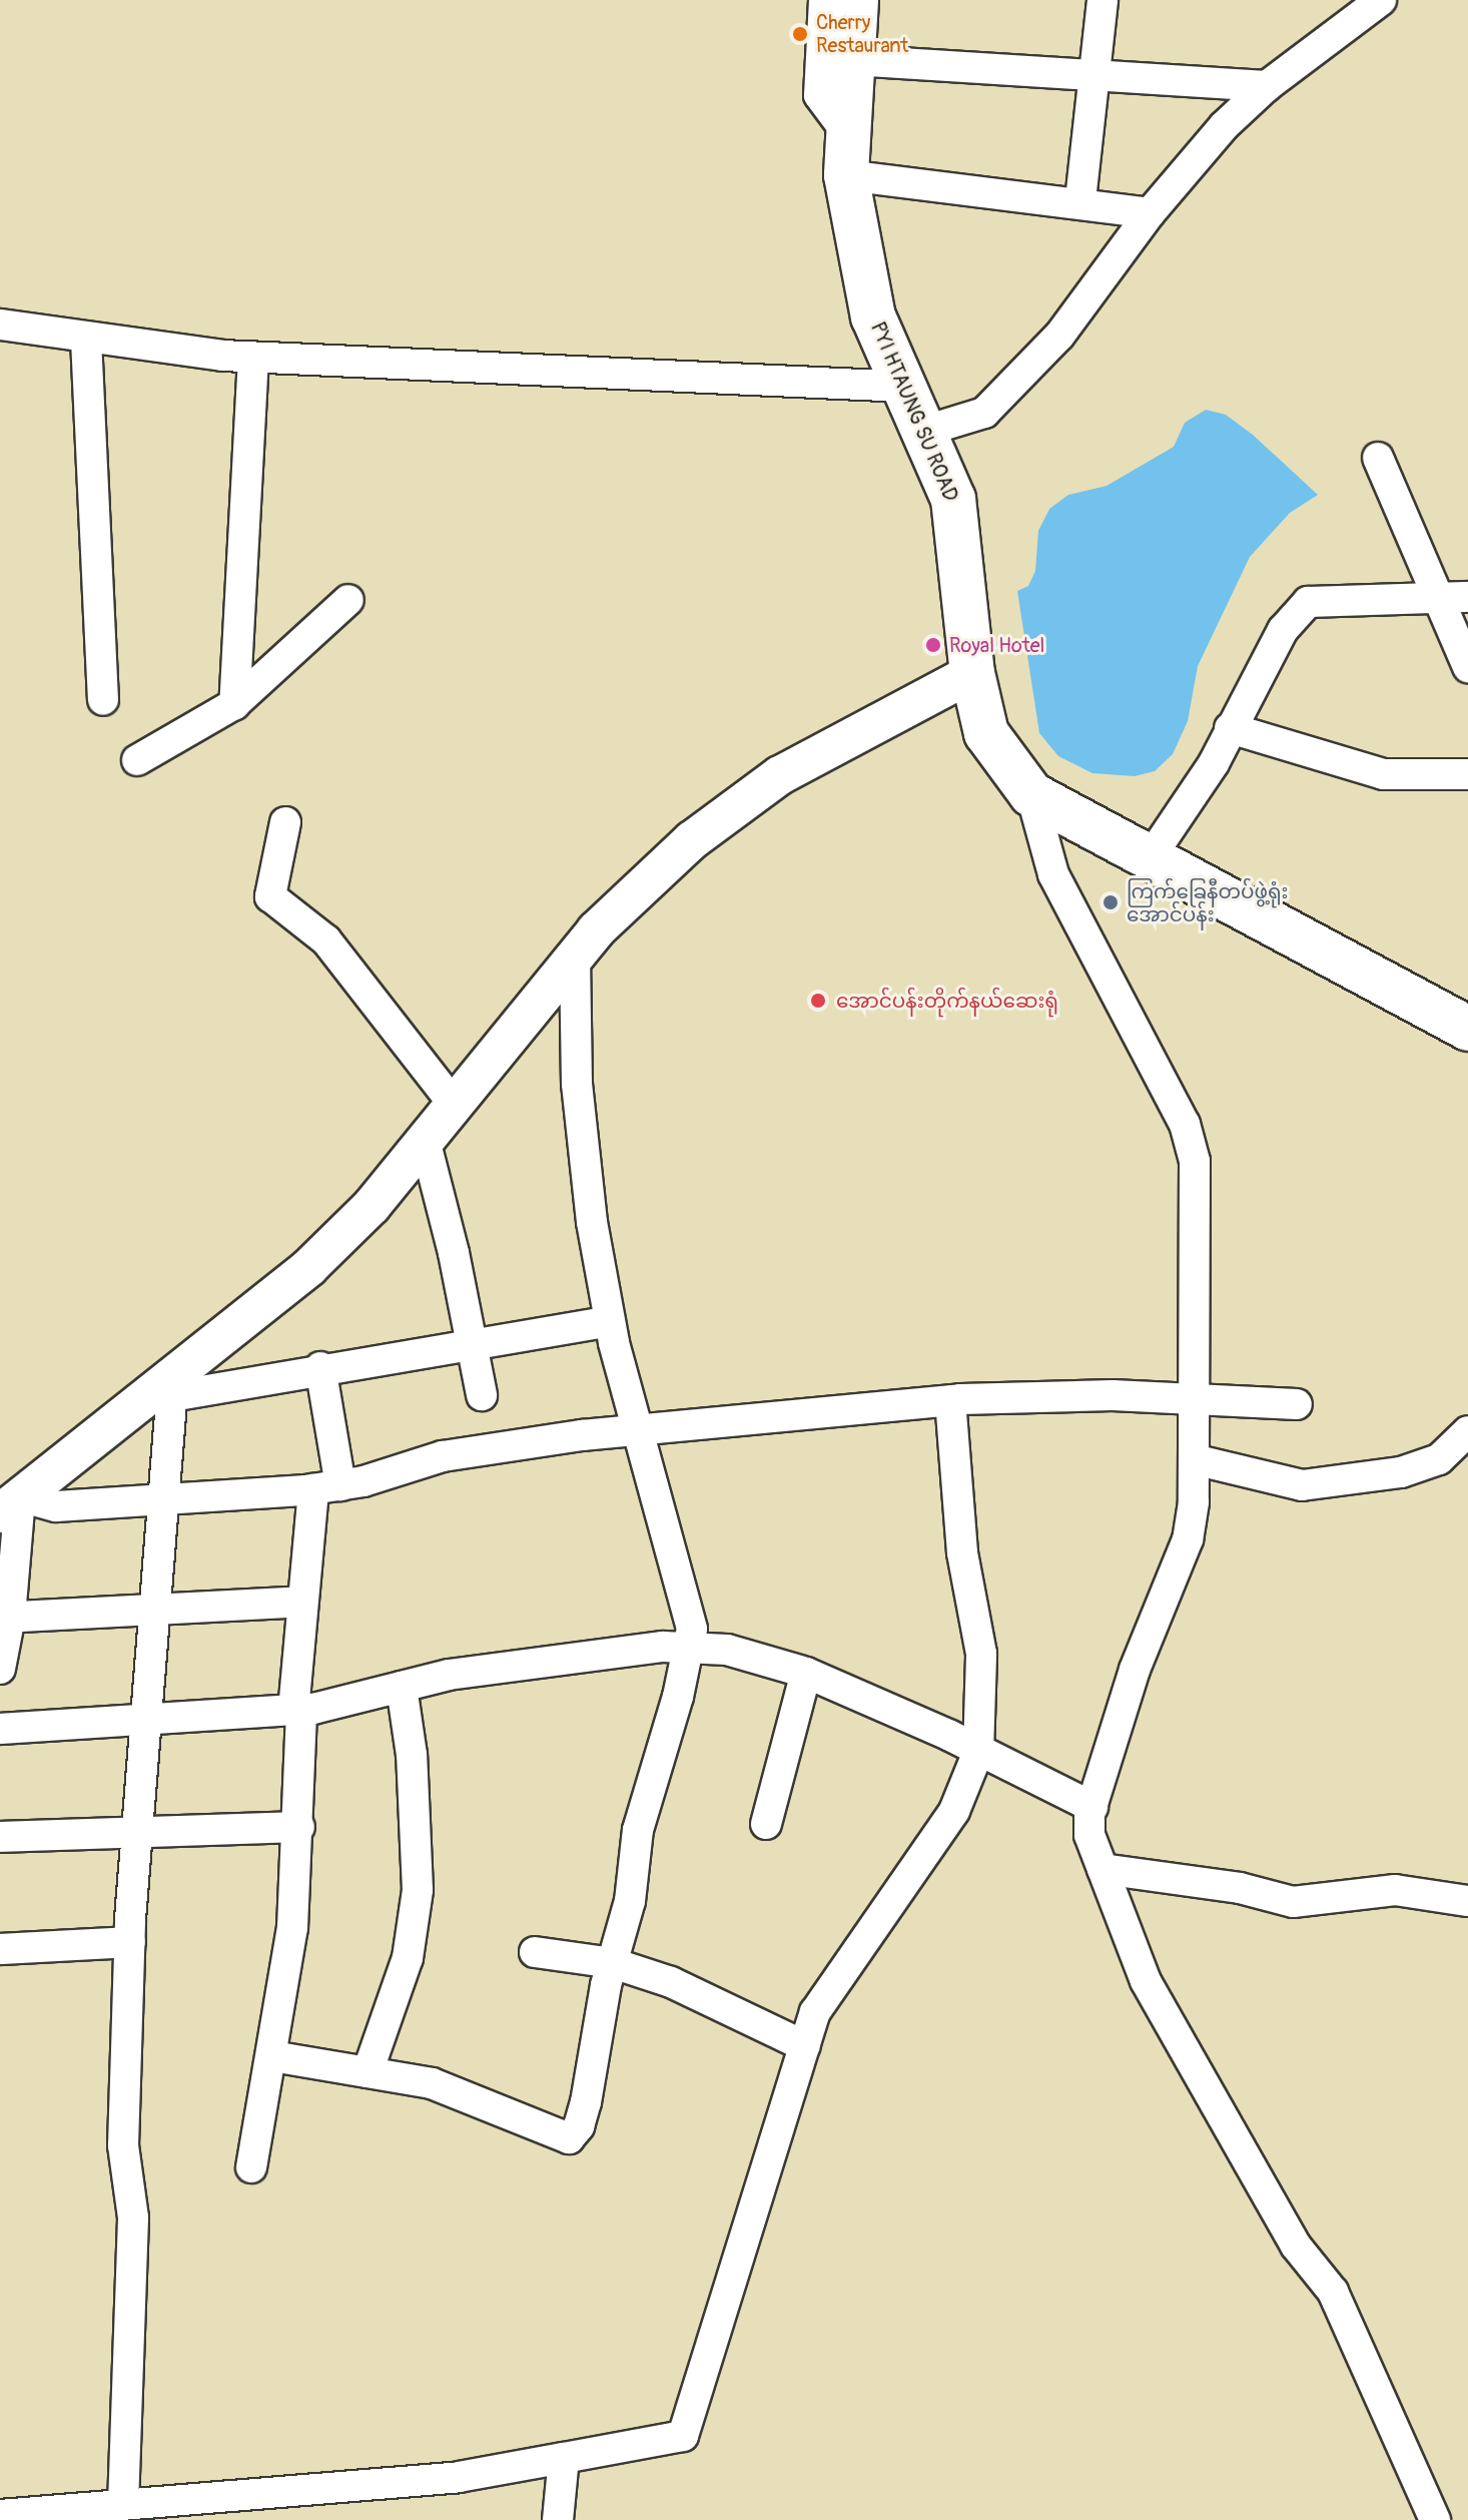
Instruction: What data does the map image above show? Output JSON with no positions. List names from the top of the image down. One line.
{"streets":{"highway":["PYI HTAUNG SU ROAD"]},"places":["Cherry Restaurant","Royal Hotel","ကြက်ခြေနီတပ်ဖွဲ့ရုံး အောင်ပန်း","အောင်ပန်းတိုက်နယ်ဆေးရုံ"]}
